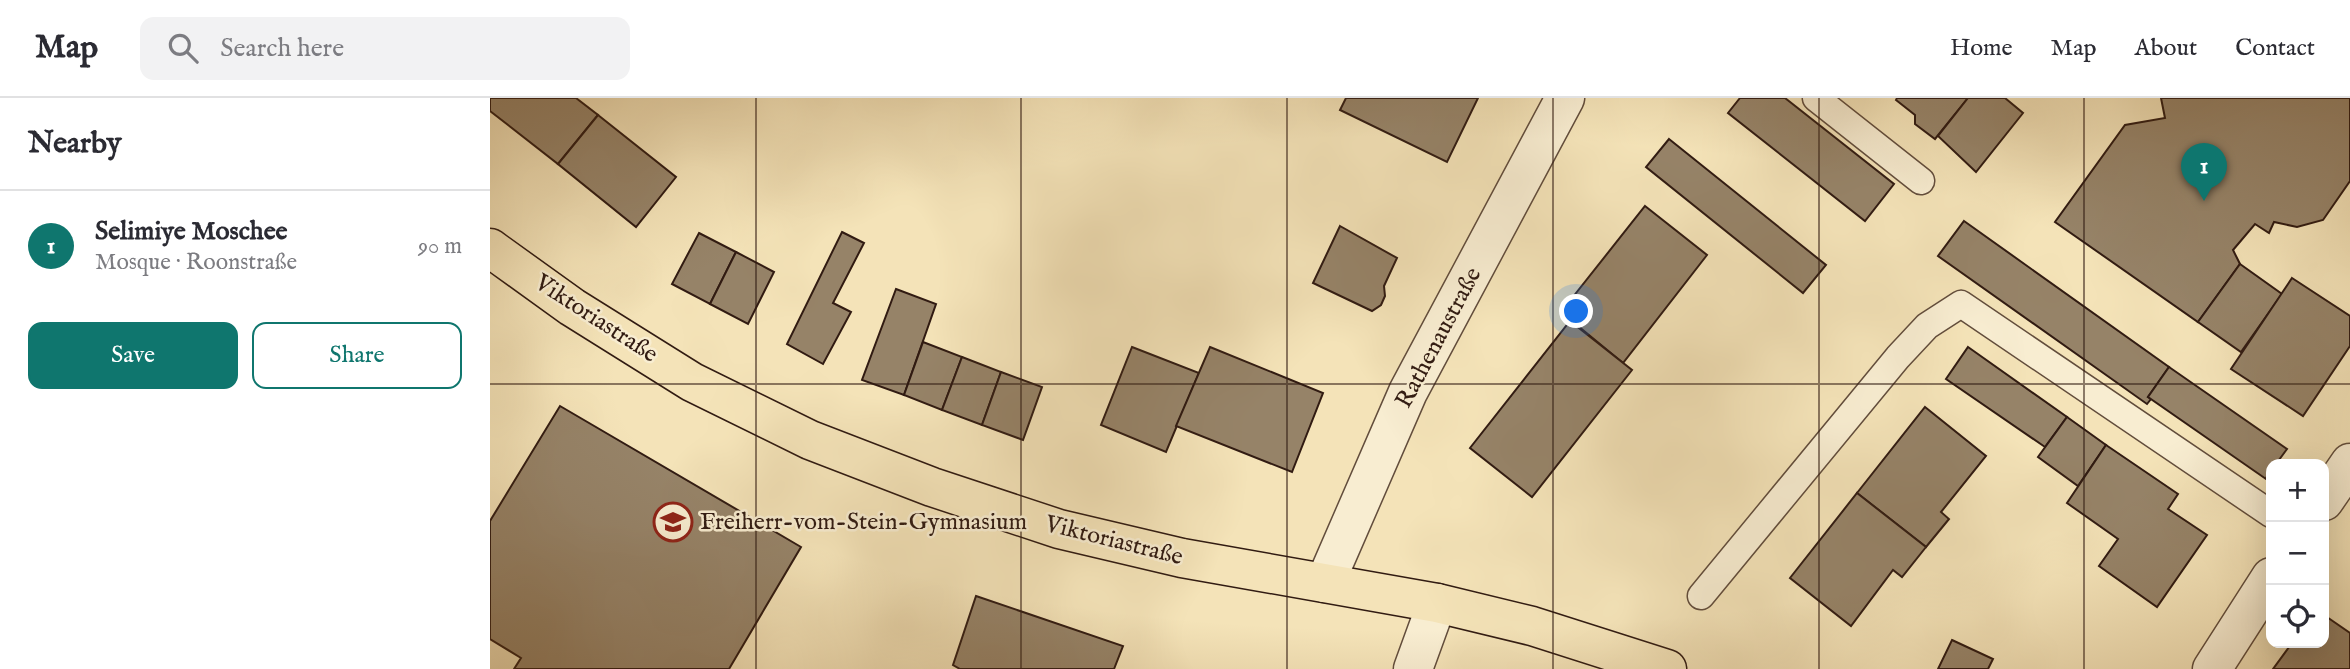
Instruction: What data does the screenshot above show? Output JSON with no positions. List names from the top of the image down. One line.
{"streets":{"main road":["Viktoriastraße"],"street":["Rathenaustraße"]},"crossings":[["Viktoriastraße","Rathenaustraße"]],"places":{"school or university":["Freiherr-vom-Stein-Gymnasium"]},"page":{"header":"Map","search":"Search here","nav":["Home","Map","About","Contact"],"heading":"Nearby","pins":"1","list":[{"mark":"1","name":"Selimiye Moschee","note":"Mosque · Roonstraße","value":"90 m"}],"buttons":["Save","Share"],"map_buttons":["+","−"]}}
